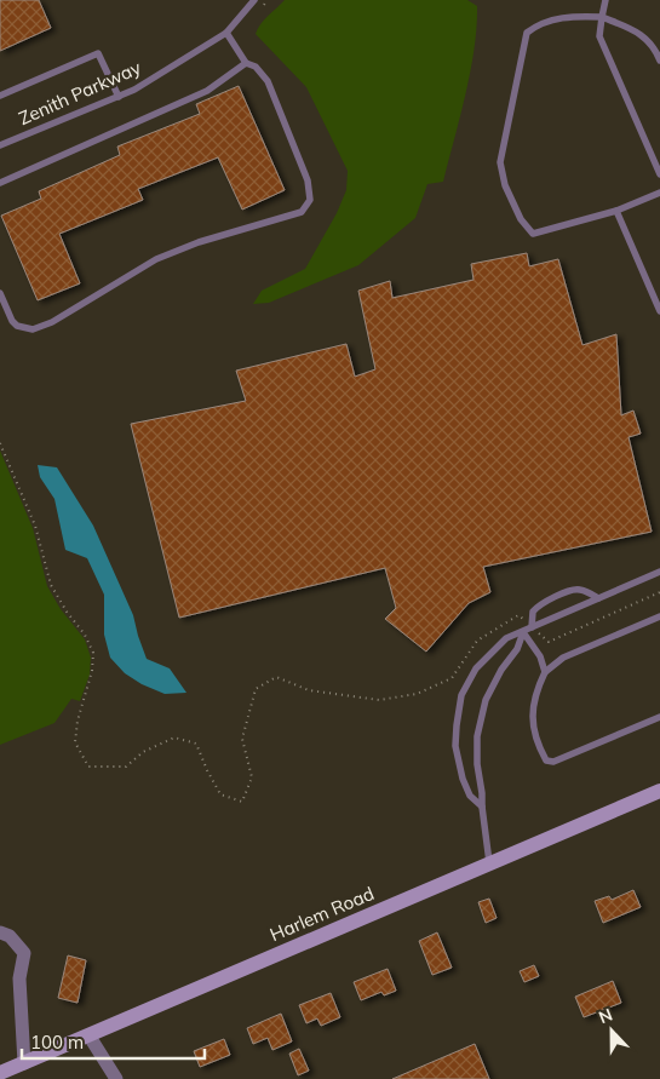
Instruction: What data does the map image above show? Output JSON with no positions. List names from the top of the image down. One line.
{"streets":{"main road":["Harlem Road"],"lane":["Zenith Parkway"]},"scale_bar":"100 m","north":"top"}
